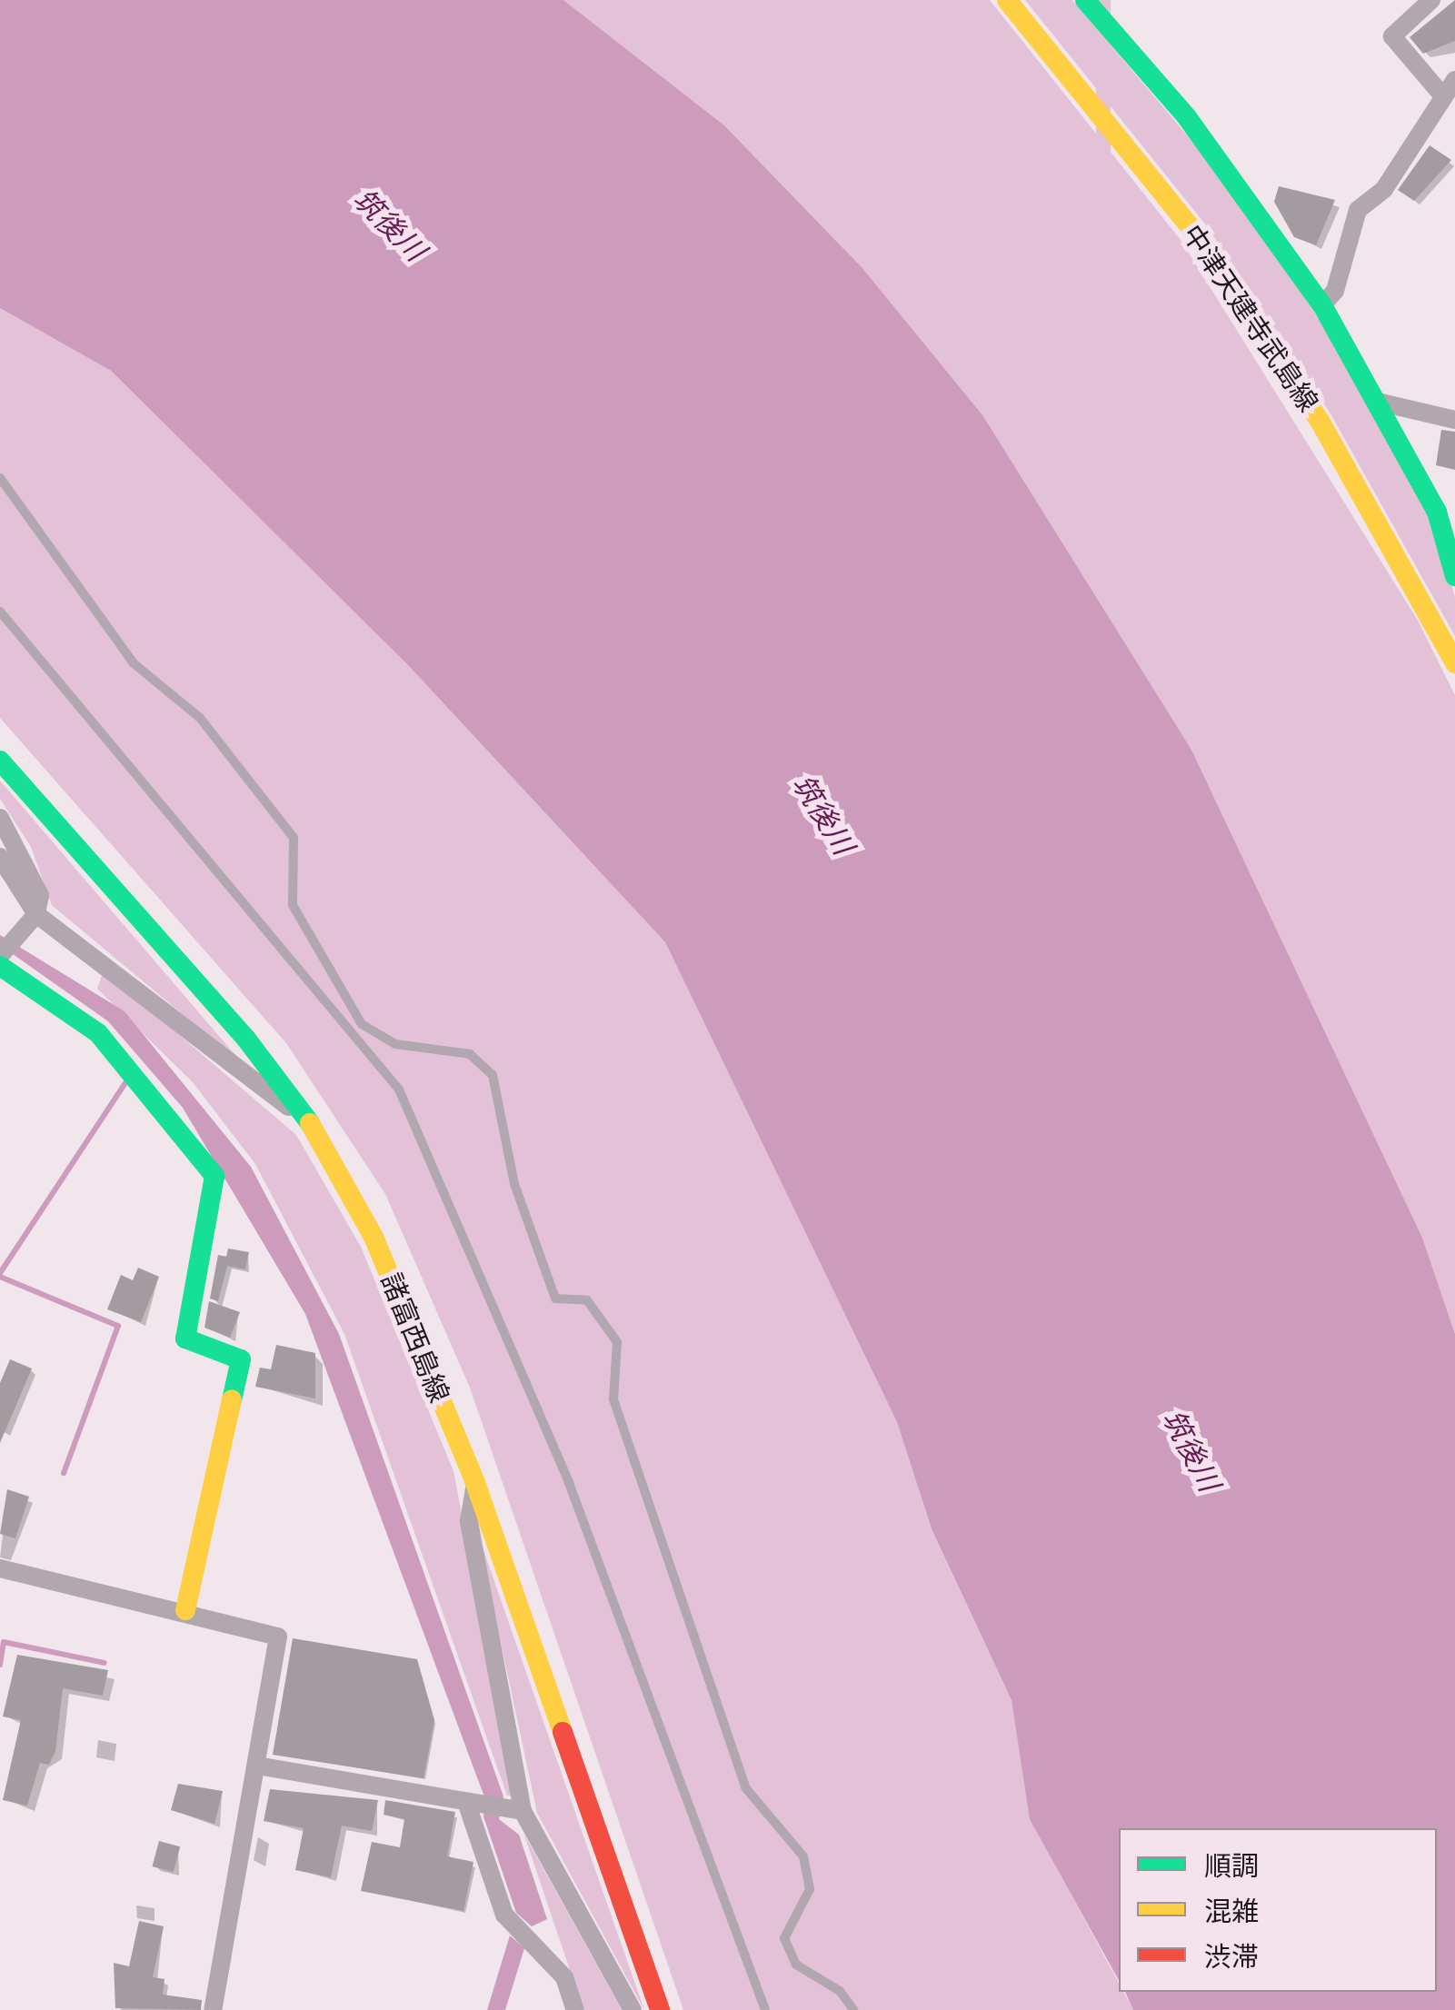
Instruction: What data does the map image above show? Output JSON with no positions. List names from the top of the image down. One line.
{"streets":{"main road":["中津天建寺武島線","諸富西島線"]},"water":["筑後川"],"legend":["順調","混雑","渋滞"]}
